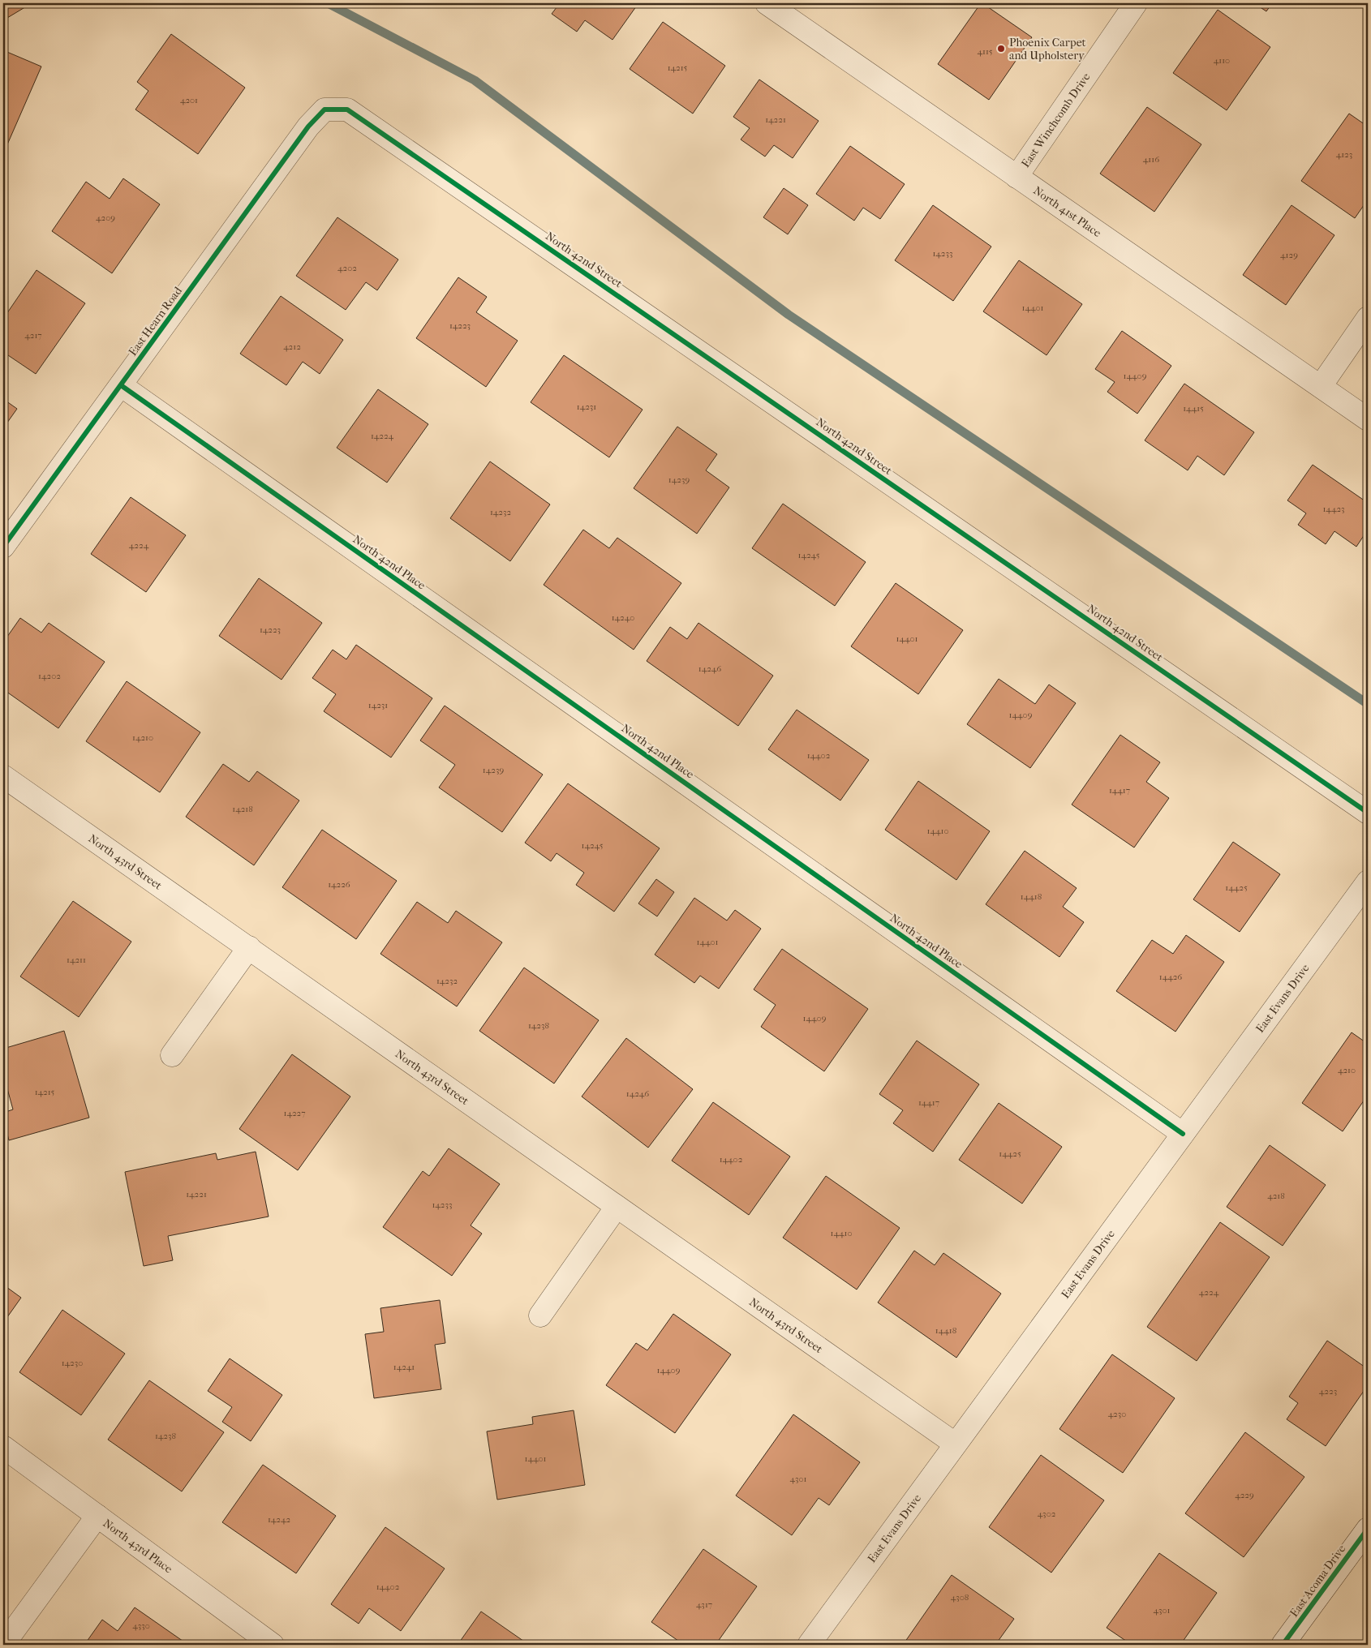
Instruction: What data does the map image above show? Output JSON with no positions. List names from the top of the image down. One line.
{"streets":{"street":["East Winchcomb Drive","North 41st Place","North 42nd Street","East Hearn Road","North 42nd Place","North 43rd Street","East Evans Drive","North 43rd Place","East Acoma Drive"]},"crossings":[["East Winchcomb Drive","North 41st Place"],["North 42nd Street","East Hearn Road"],["East Hearn Road","North 42nd Place"],["North 42nd Place","East Evans Drive"],["North 43rd Street","East Evans Drive"]],"places":["Phoenix Carpet and Upholstery"],"house_numbers":["4115","4110","14215","4201","14221","4123","4116","4209","14233","4129","4202","14401","14223","4217","4212","14409","14231","14415","14224","14239","14423","14232","4224","14245","14240","14223","14401","14246","14202","14231","14409","14210","14402","14239","14417","14218","14410","14245","14226","14425","14418","14401","14211","14426","14232","14409","14238","4210","14215","14246","14417","14227","14425","14402","14221","4218","14233","14410","4224","14418","14230","14241","14409","4223","4230","14238","14401","4301","4229","4302","14242","14402","4308","4317","4301","4330"]}
